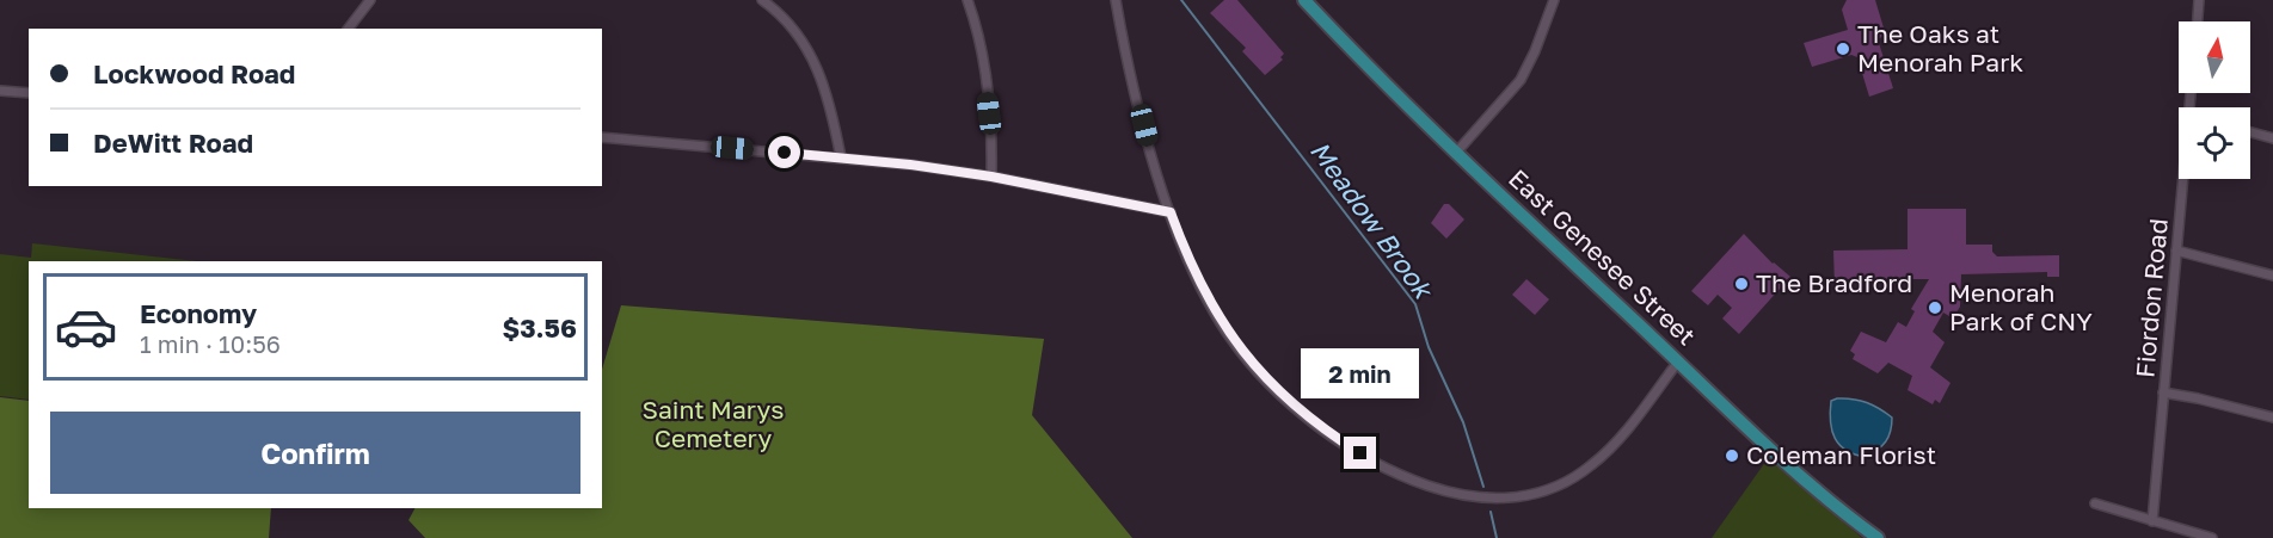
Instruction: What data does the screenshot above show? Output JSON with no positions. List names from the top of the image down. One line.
{"streets":{"main road":["East Genesee Street"],"street":["Fiordon Road"]},"water":["Meadow Brook"],"parks":["Saint Marys Cemetery"],"places":["The Oaks at Menorah Park","The Bradford","Menorah Park of CNY","Coleman Florist"],"north":"top","page":{"banner":["Lockwood Road","DeWitt Road"],"list":[{"name":"Economy","note":"1 min · 10:56","value":"$3.56"}],"bubble":"2 min","buttons":"Confirm"}}
